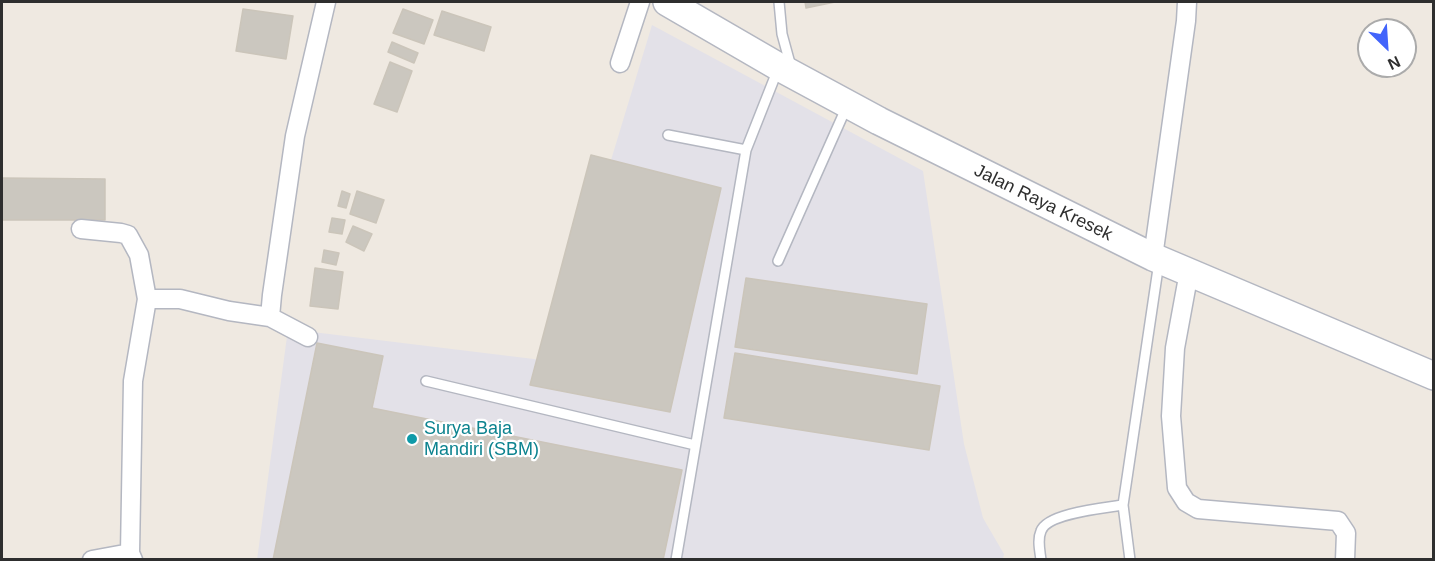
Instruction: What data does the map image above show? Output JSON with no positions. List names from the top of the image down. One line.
{"streets":{"main road":["Jalan Raya Kresek"]},"places":["Surya Baja Mandiri (SBM)"],"north":"bottom right"}
